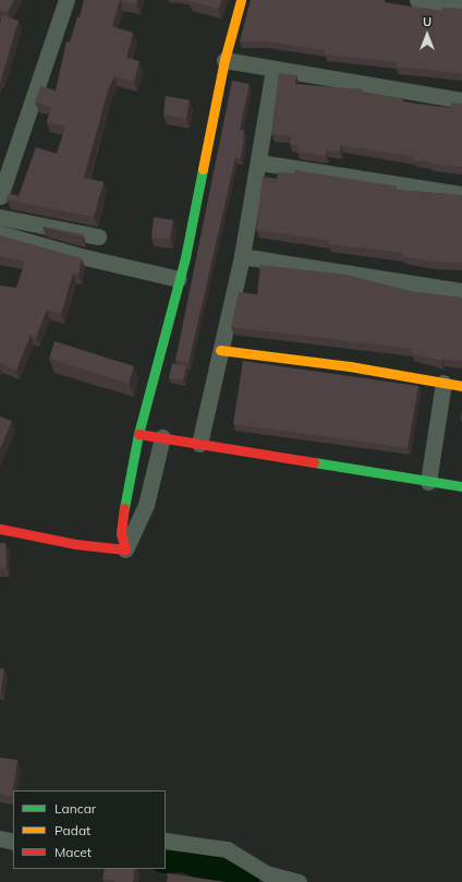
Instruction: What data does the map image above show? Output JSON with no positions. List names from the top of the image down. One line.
{"legend":["Lancar","Padat","Macet"],"north":"top"}
